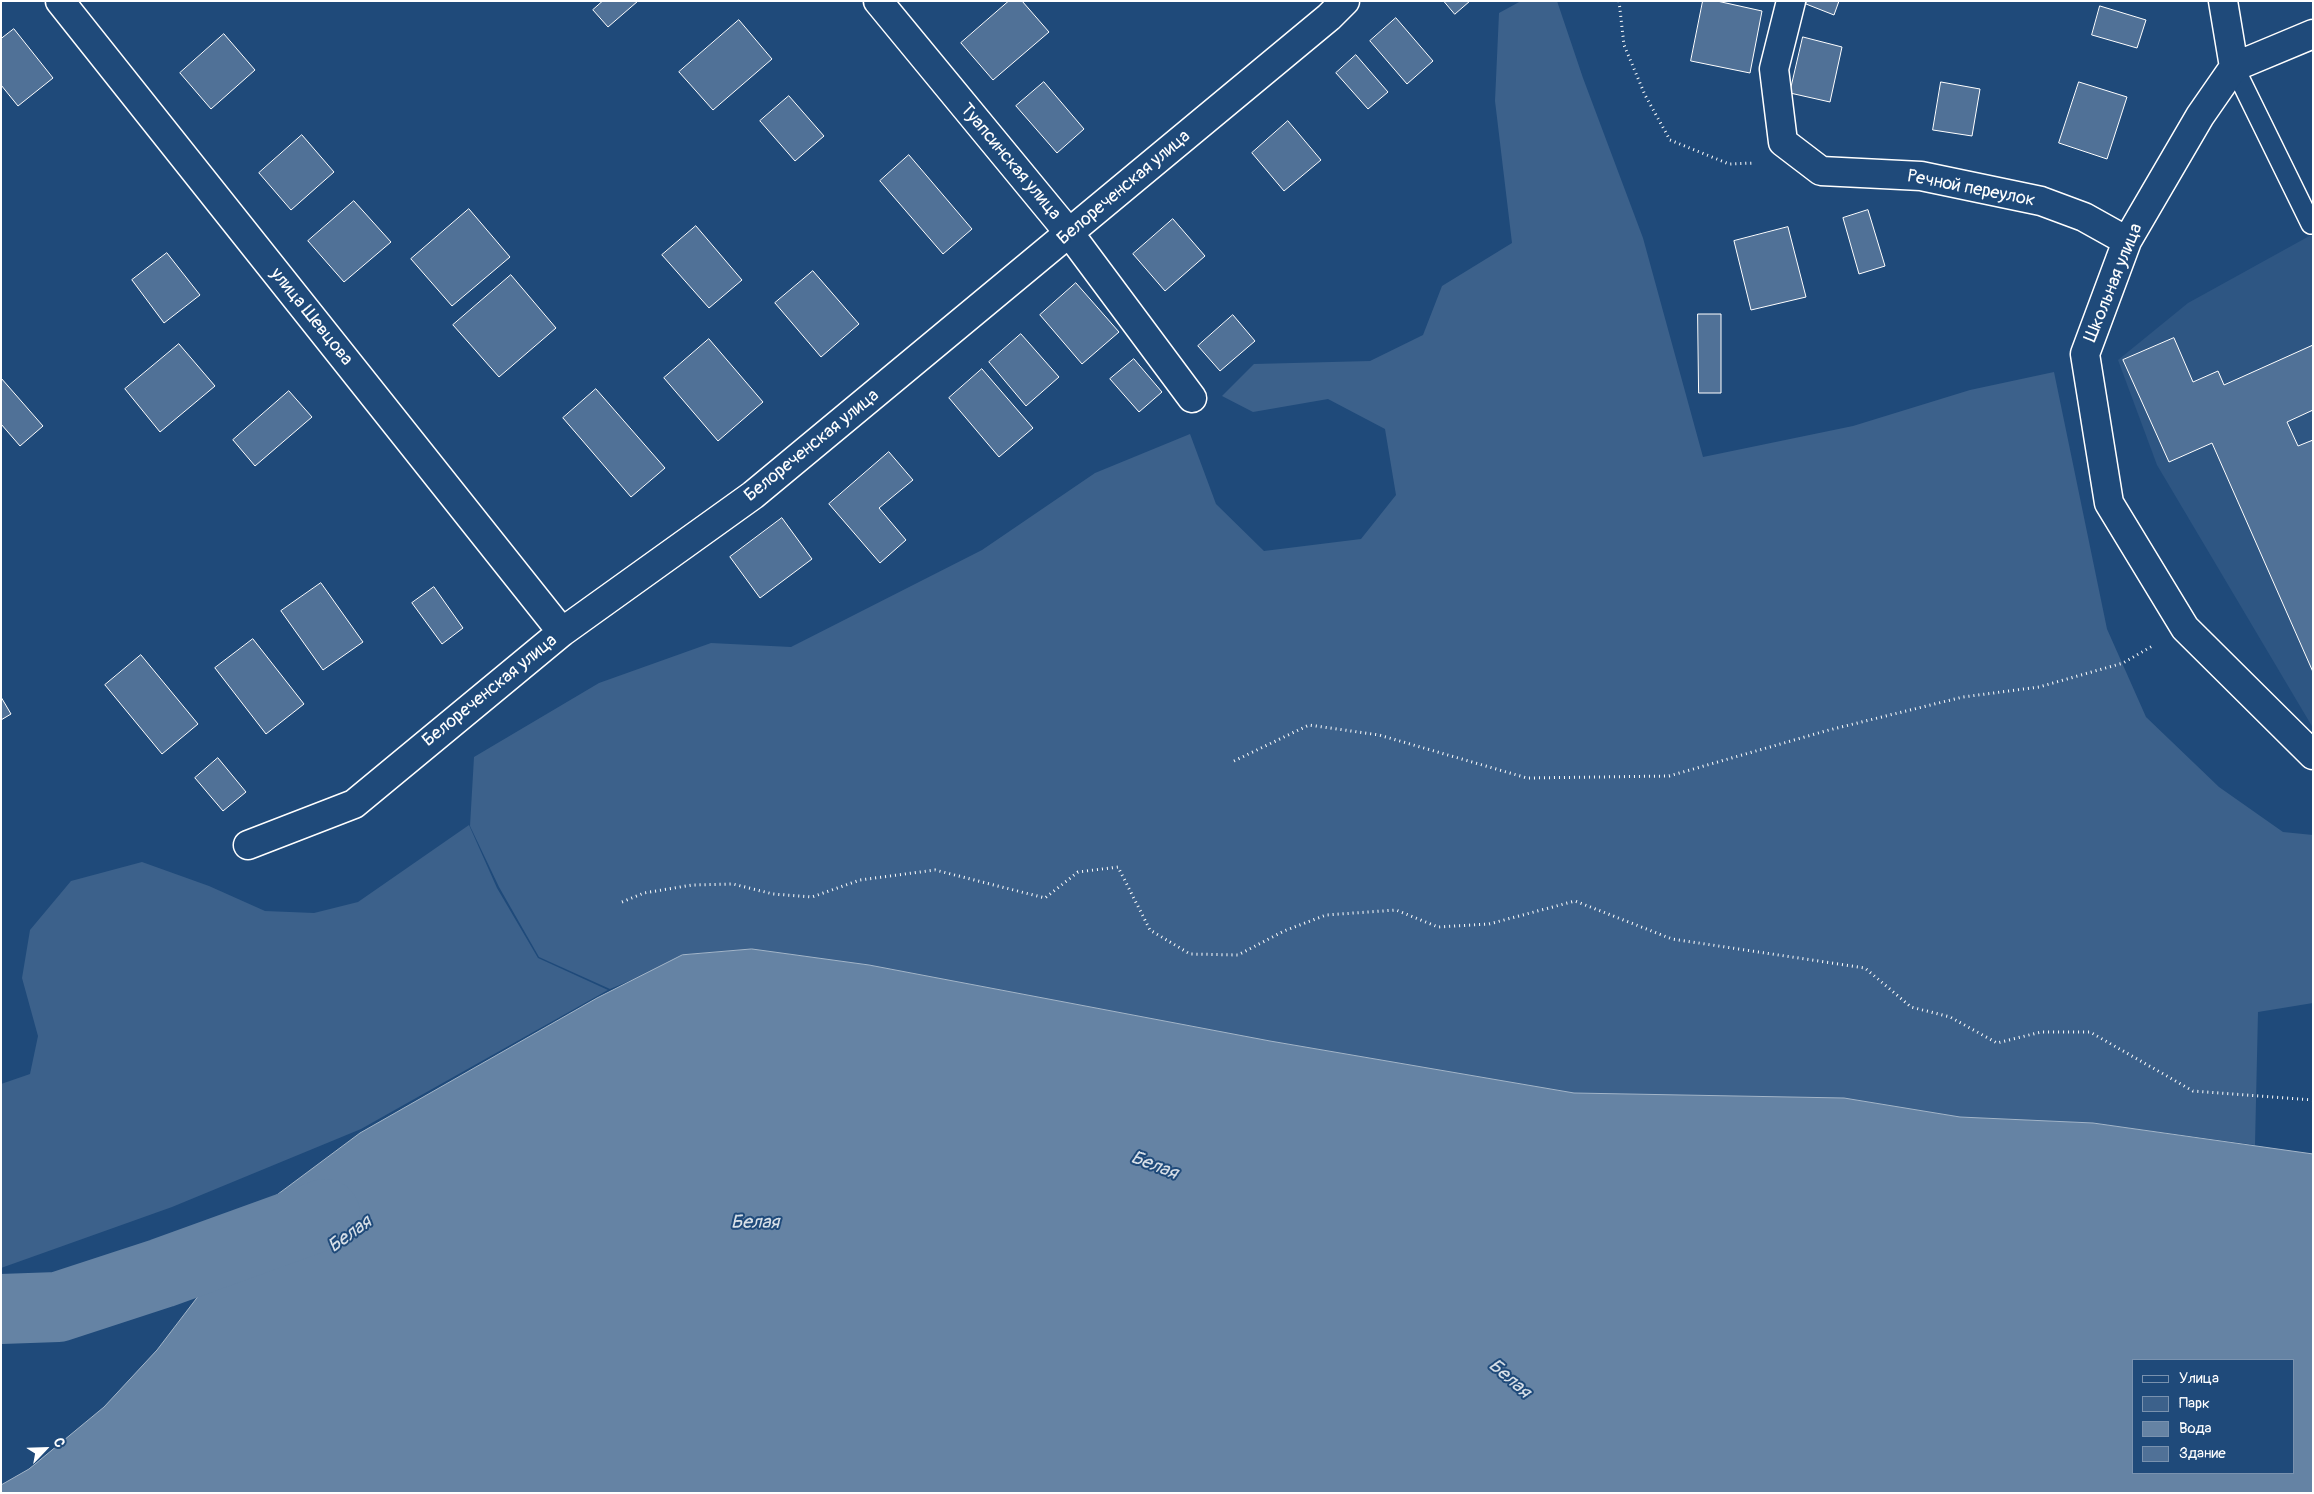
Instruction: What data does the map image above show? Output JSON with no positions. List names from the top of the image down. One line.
{"streets":{"street":["Туапсинская улица","Белореченская улица","Речной переулок","Школьная улица","улица Шевцова"]},"crossings":[["Туапсинская улица","Белореченская улица"],["Белореченская улица","улица Шевцова"],["Речной переулок","Школьная улица"]],"water":["Белая"],"legend":["Улица","Парк","Вода","Здание"],"north":"top right"}
